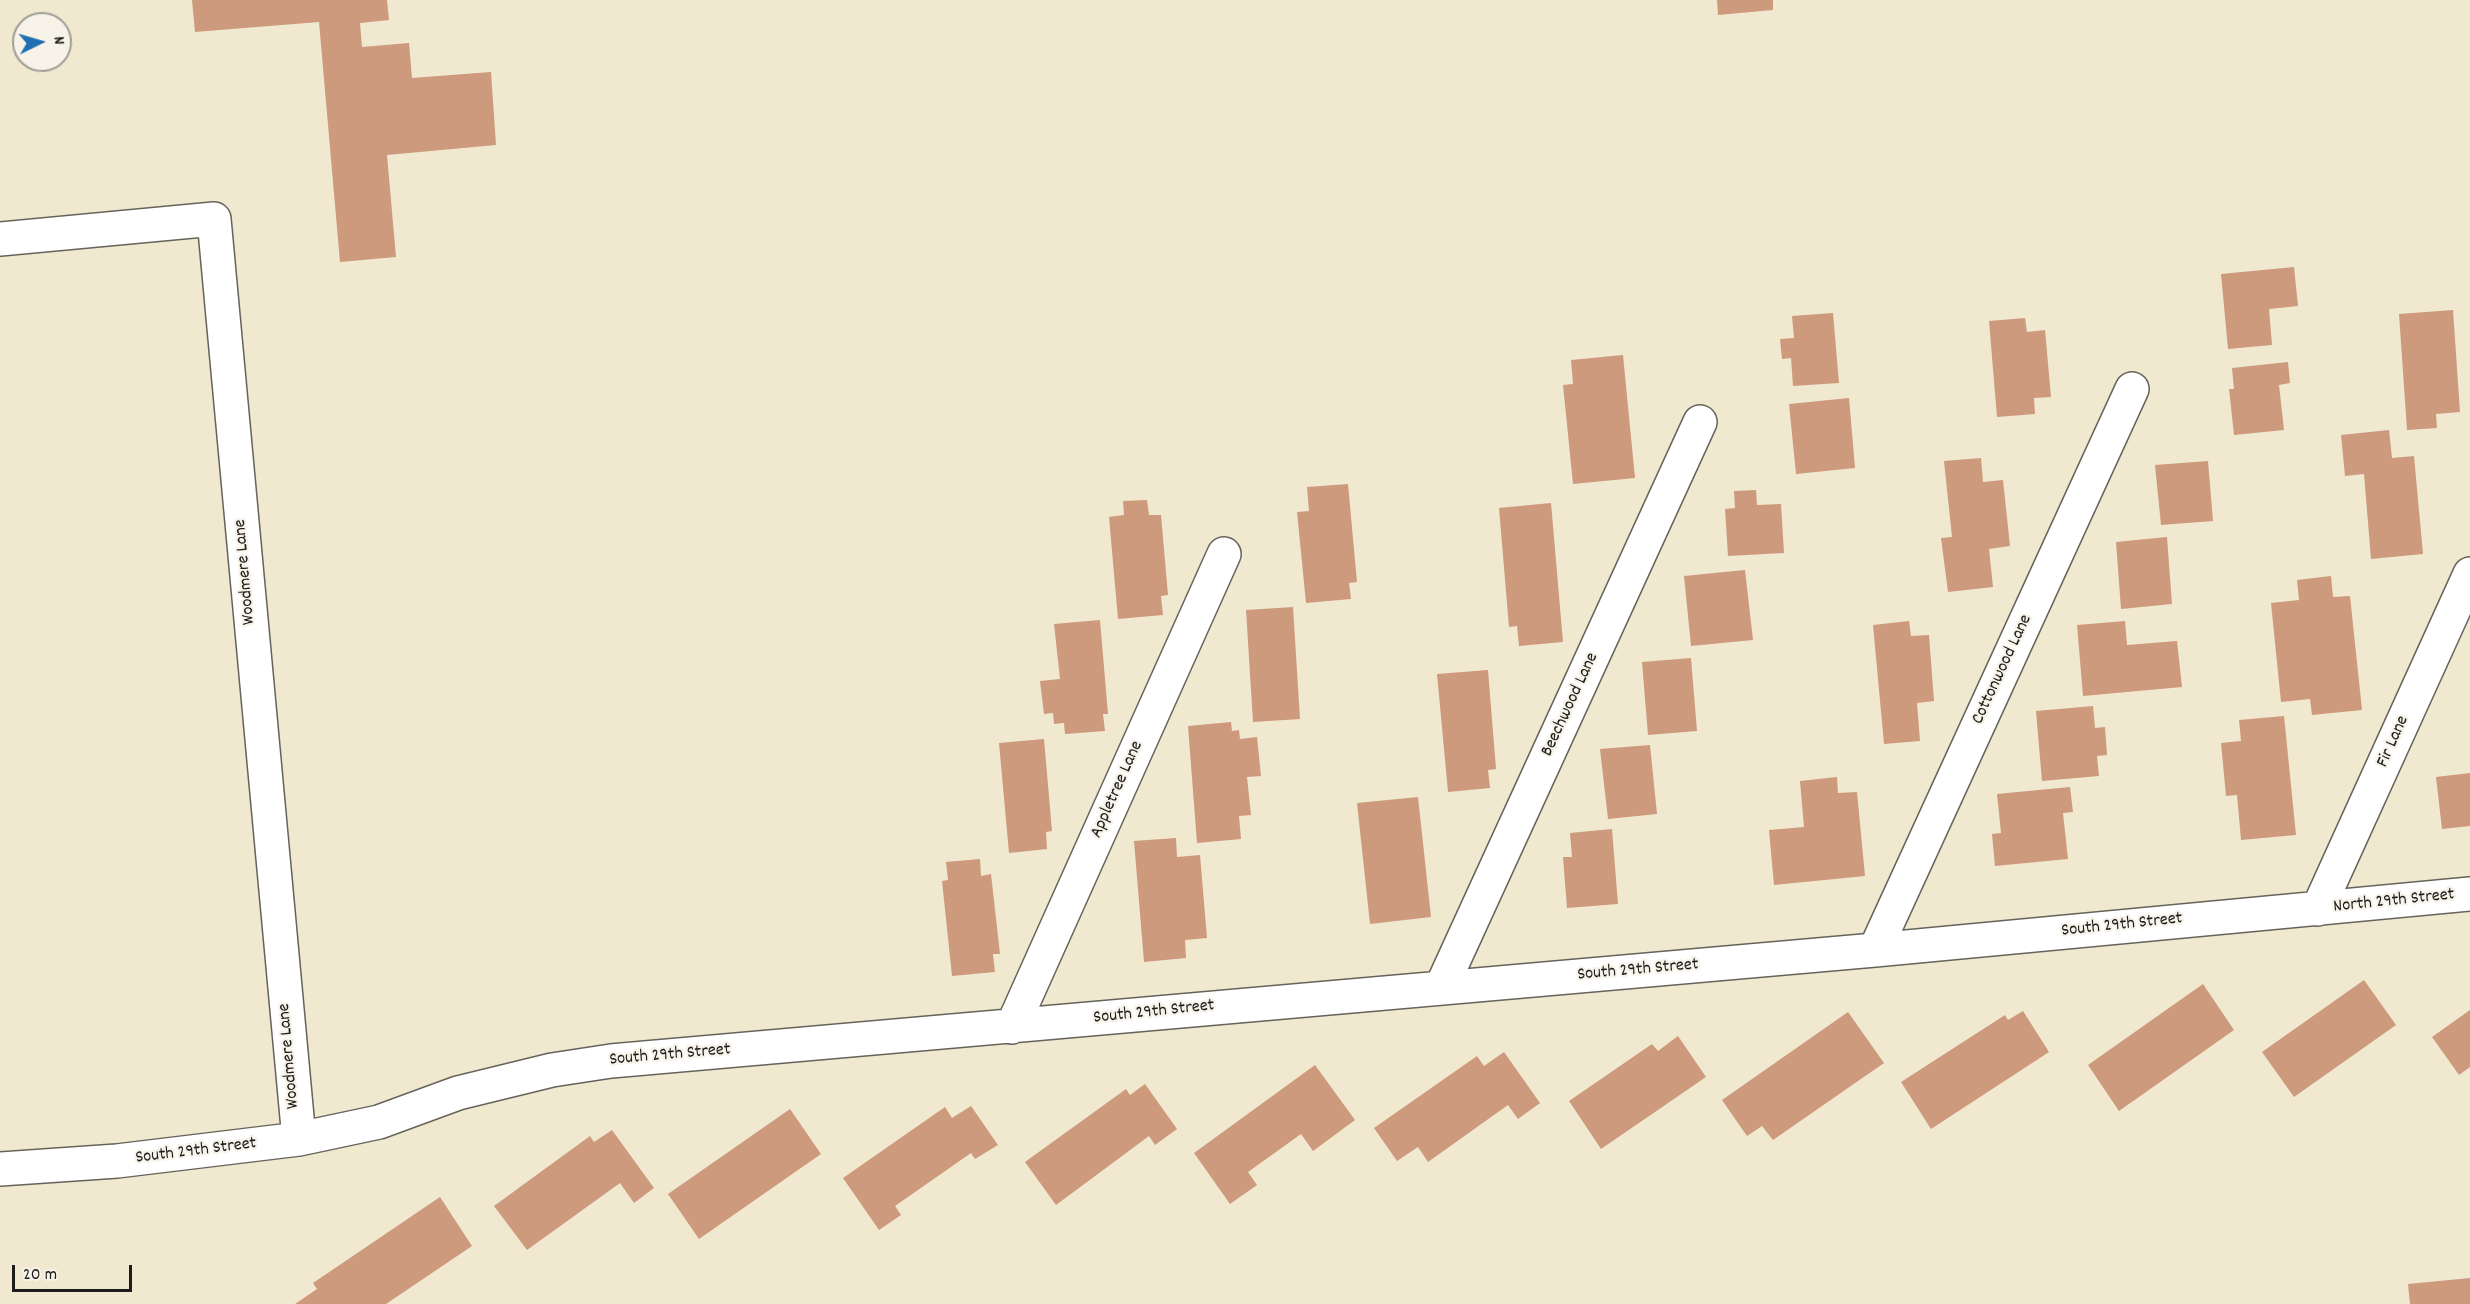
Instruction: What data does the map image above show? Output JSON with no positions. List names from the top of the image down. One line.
{"streets":{"street":["Woodmere Lane","Cottonwood Lane","Beechwood Lane","Fir Lane","Appletree Lane","North 29th Street","South 29th Street"]},"crossings":[["Woodmere Lane","South 29th Street"],["Cottonwood Lane","South 29th Street"],["Beechwood Lane","South 29th Street"],["Fir Lane","North 29th Street"],["Fir Lane","South 29th Street"],["Appletree Lane","South 29th Street"],["North 29th Street","South 29th Street"]],"scale_bar":"20 m","north":"right"}
